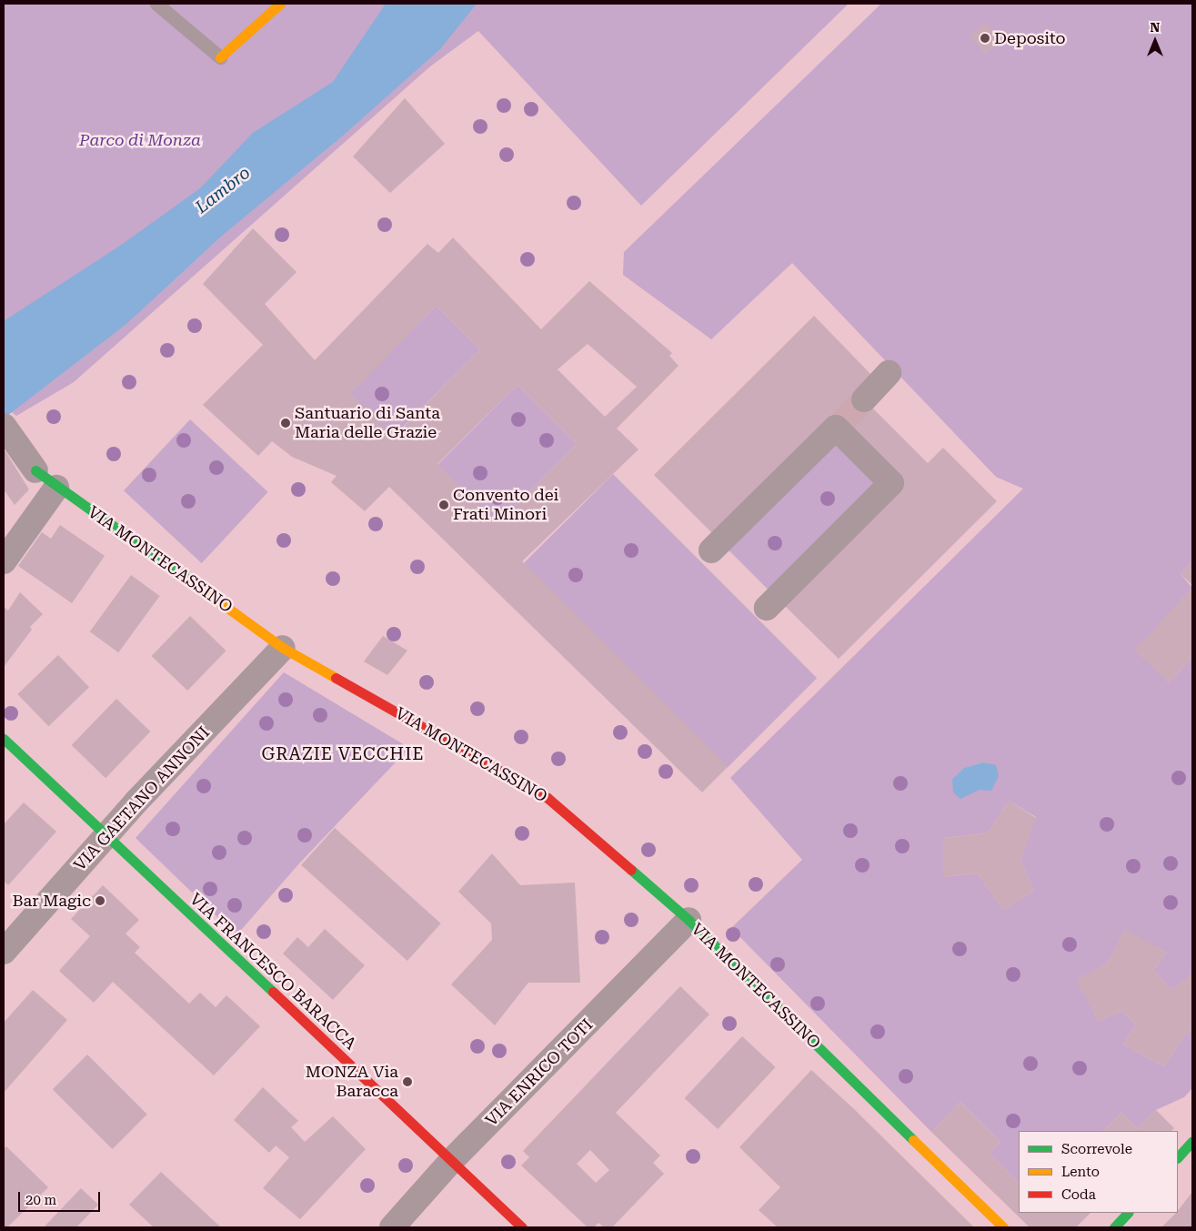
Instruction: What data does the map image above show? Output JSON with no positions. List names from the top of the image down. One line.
{"streets":{"street":["VIA MONTECASSINO","VIA GAETANO ANNONI","VIA FRANCESCO BARACCA","VIA ENRICO TOTI"]},"crossings":[["VIA MONTECASSINO","VIA GAETANO ANNONI"],["VIA MONTECASSINO","VIA ENRICO TOTI"],["VIA GAETANO ANNONI","VIA FRANCESCO BARACCA"],["VIA FRANCESCO BARACCA","VIA ENRICO TOTI"]],"districts":["GRAZIE VECCHIE"],"water":["Lambro"],"parks":["Parco di Monza"],"places":["Deposito","Santuario di Santa Maria delle Grazie","Convento dei Frati Minori","Bar Magic","MONZA Via Baracca"],"legend":["Scorrevole","Lento","Coda"],"scale_bar":"20 m","north":"top"}
